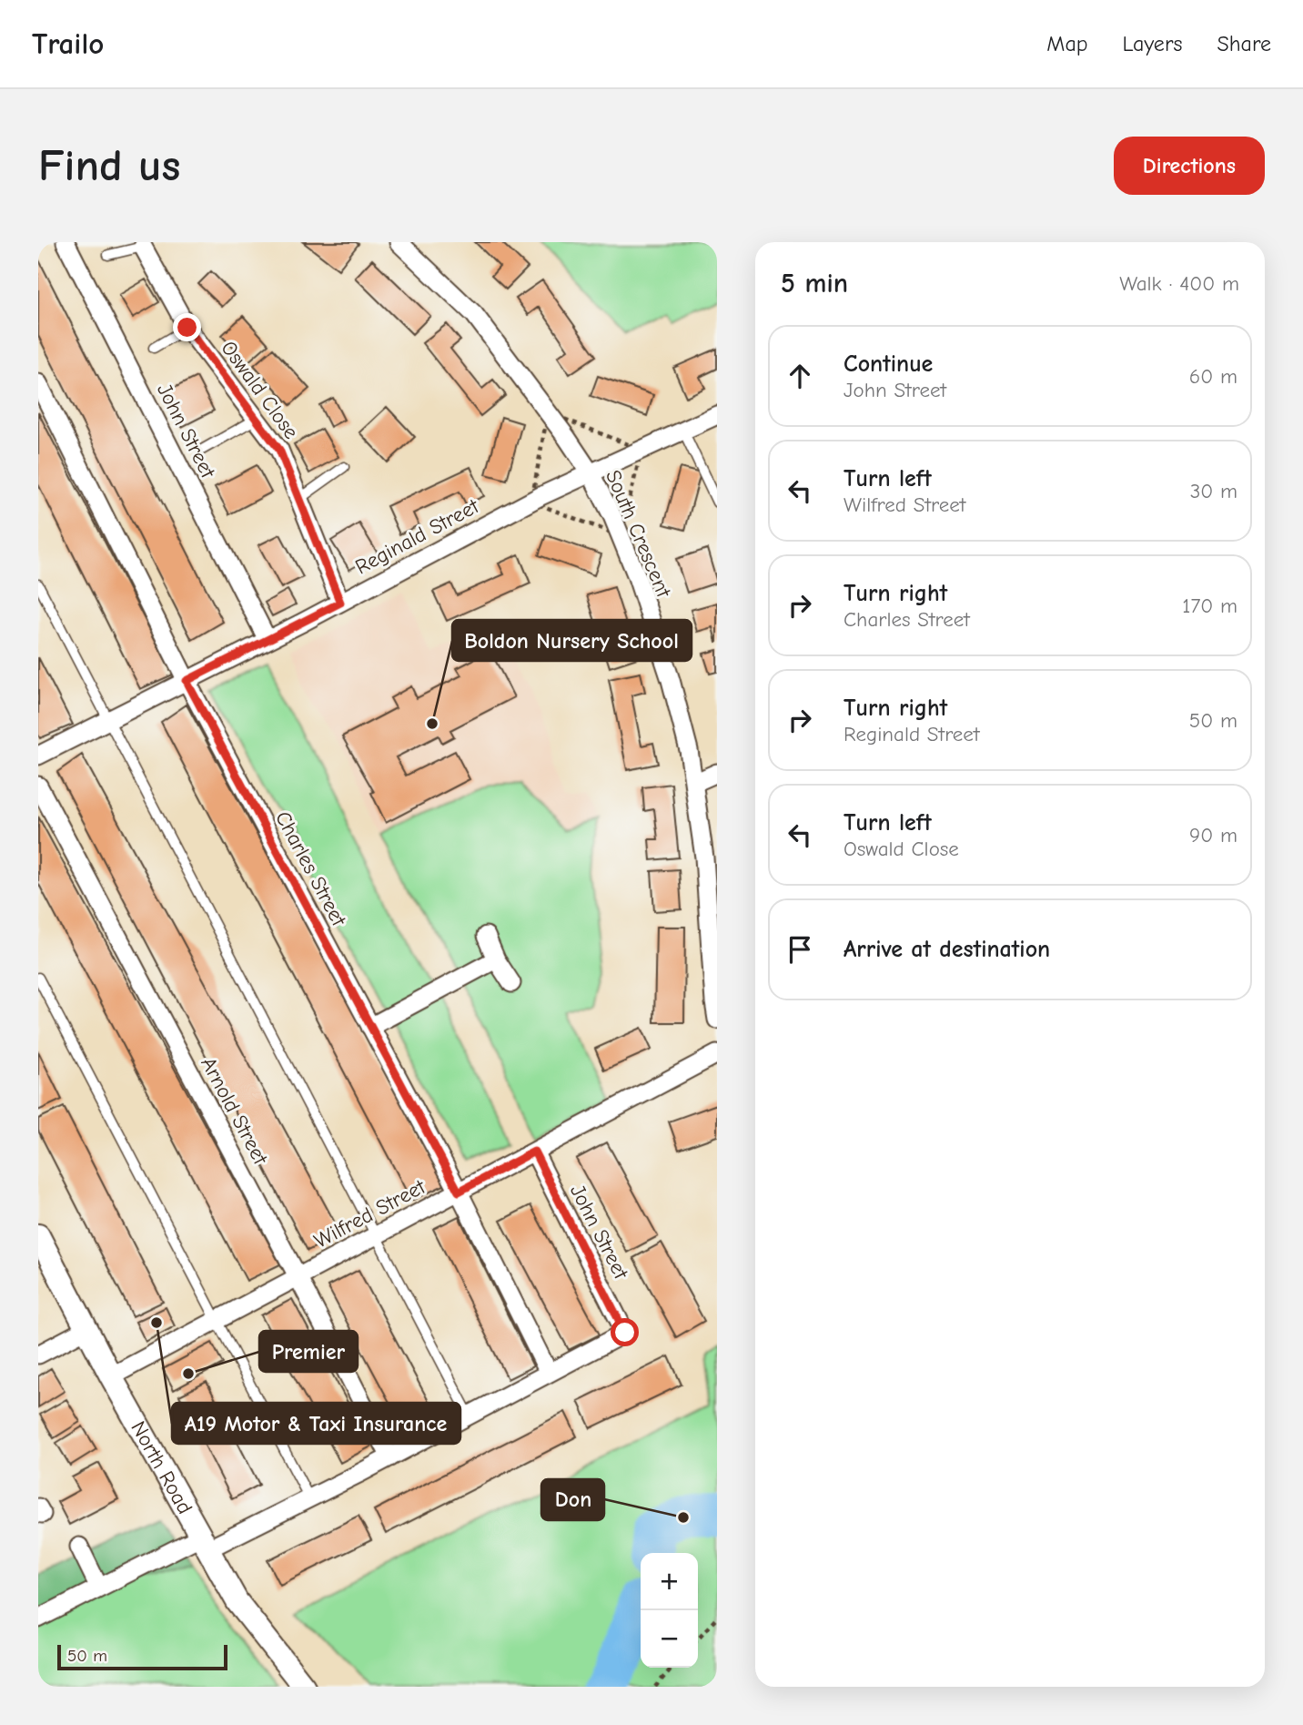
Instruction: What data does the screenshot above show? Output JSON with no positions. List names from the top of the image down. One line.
{"streets":{"street":["Oswald Close","John Street","South Crescent","Reginald Street","Charles Street","Arnold Street","Wilfred Street","North Road"]},"crossings":[["Oswald Close","Reginald Street"],["John Street","Reginald Street"],["John Street","Charles Street"],["John Street","Wilfred Street"],["South Crescent","Reginald Street"],["Reginald Street","Charles Street"],["Charles Street","Wilfred Street"],["Arnold Street","Wilfred Street"],["Wilfred Street","North Road"]],"places":["Boldon Nursery School","A19 Motor & Taxi Insurance","Premier","Don"],"scale_bar":"50 m","page":{"header":"Trailo","nav":["Map","Layers","Share"],"buttons":"Directions","title":"Find us","heading":["5 min","Walk · 400 m"],"list":[["Continue","John Street","60 m"],["Turn left","Wilfred Street","30 m"],["Turn right","Charles Street","170 m"],["Turn right","Reginald Street","50 m"],["Turn left","Oswald Close","90 m"],"Arrive at destination"],"map_buttons":["+","−"],"scale":"50 m"}}
